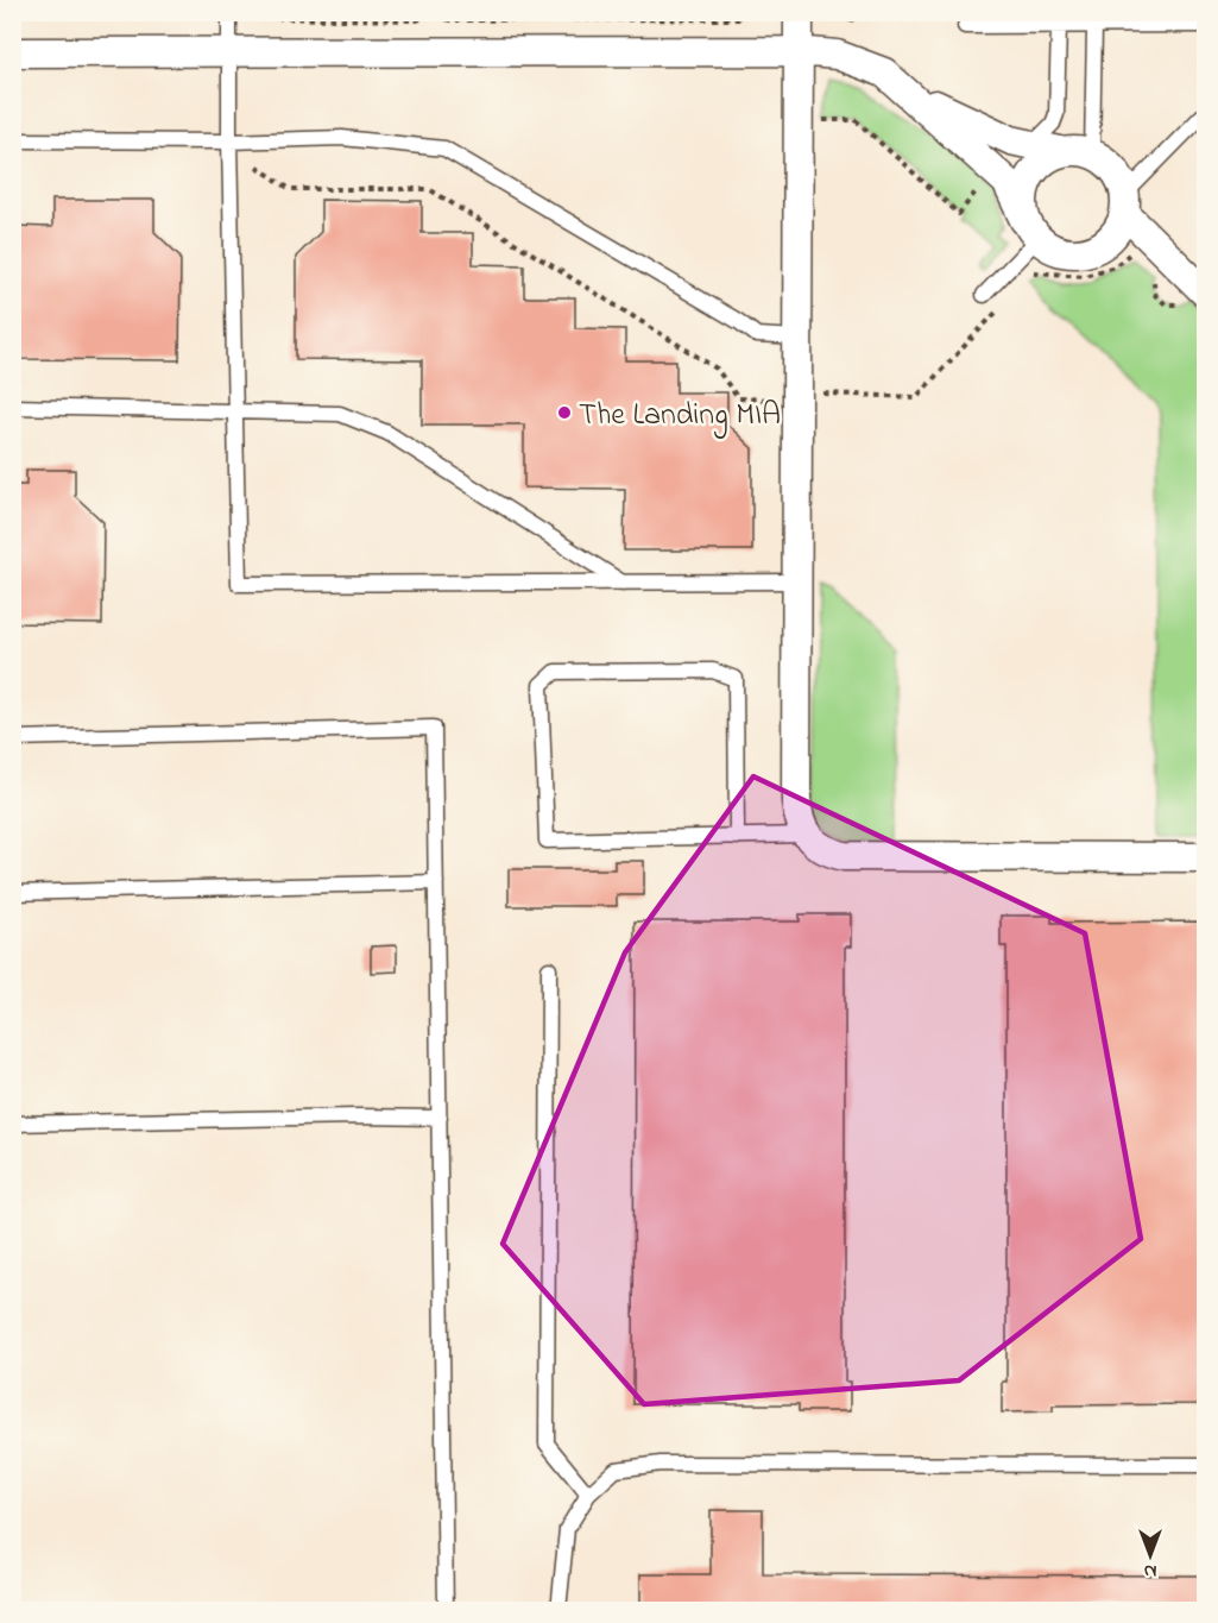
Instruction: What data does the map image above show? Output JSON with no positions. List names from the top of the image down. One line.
{"places":["The Landing MIA"],"north":"bottom"}
